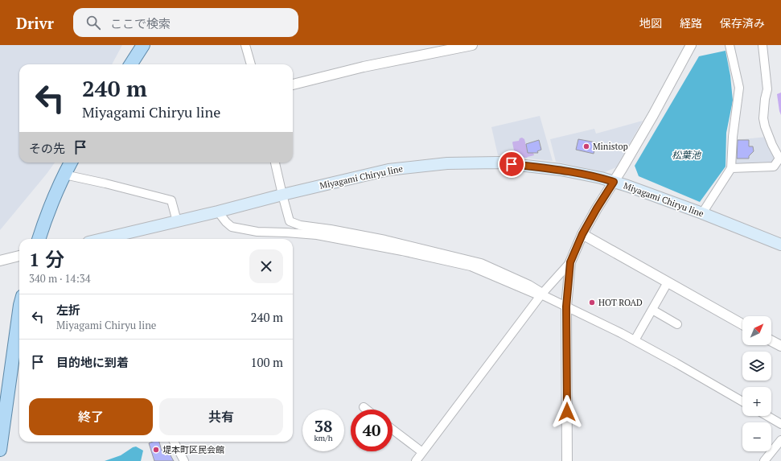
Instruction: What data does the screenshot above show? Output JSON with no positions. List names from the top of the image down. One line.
{"streets":{"main road":["Miyagami Chiryu line"]},"water":["松葉池"],"places":["Ministop","HOT ROAD","堤本町区民会館"],"north":"top right","page":{"header":"Drivr","search":"ここで検索","nav":["地図","経路","保存済み"],"turn":["240 m","Miyagami Chiryu line"],"then":"その先","heading":["1 分","340 m · 14:34"],"list":[{"name":"左折","note":"Miyagami Chiryu line","value":"240 m"},{"name":"目的地に到着","value":"100 m"}],"map_buttons":["+","−"],"buttons":["終了","共有"],"speed":"38 km/h","limit":"40"}}
